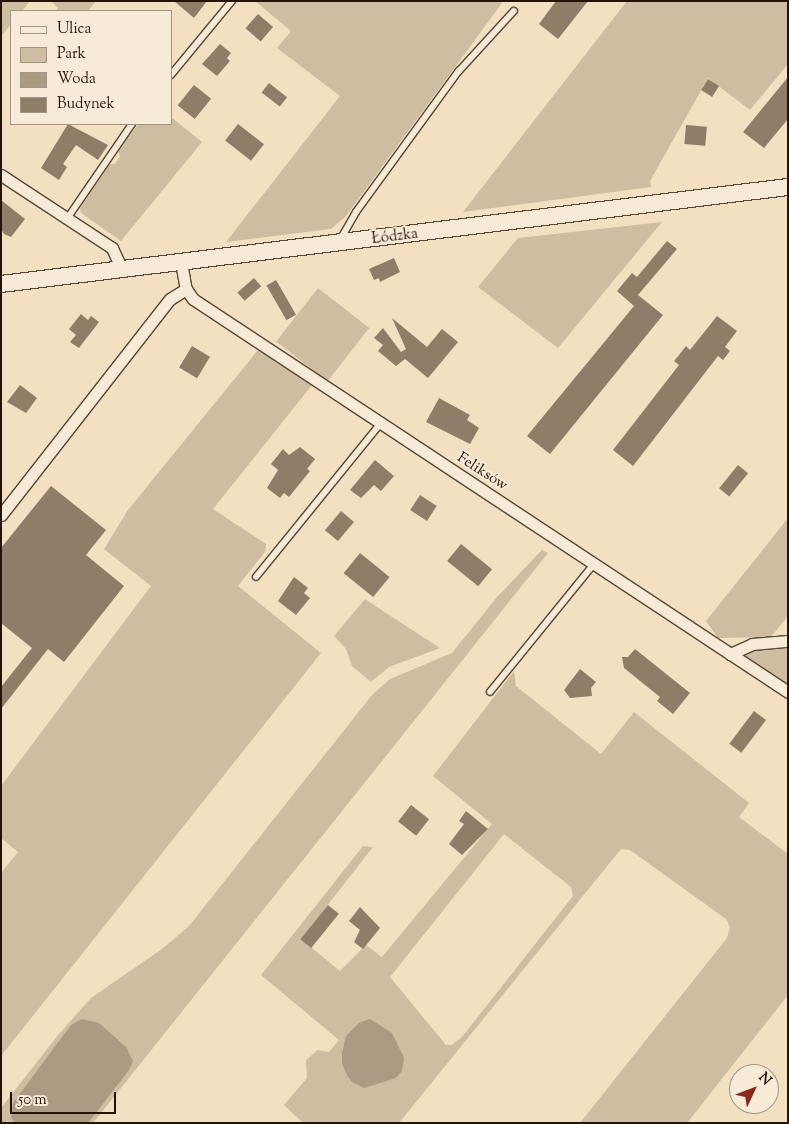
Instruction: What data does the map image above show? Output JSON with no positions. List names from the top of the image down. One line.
{"streets":{"main road":["Łódzka"],"street":["Feliksów"]},"legend":["Ulica","Park","Woda","Budynek"],"scale_bar":"50 m","north":"top right"}
